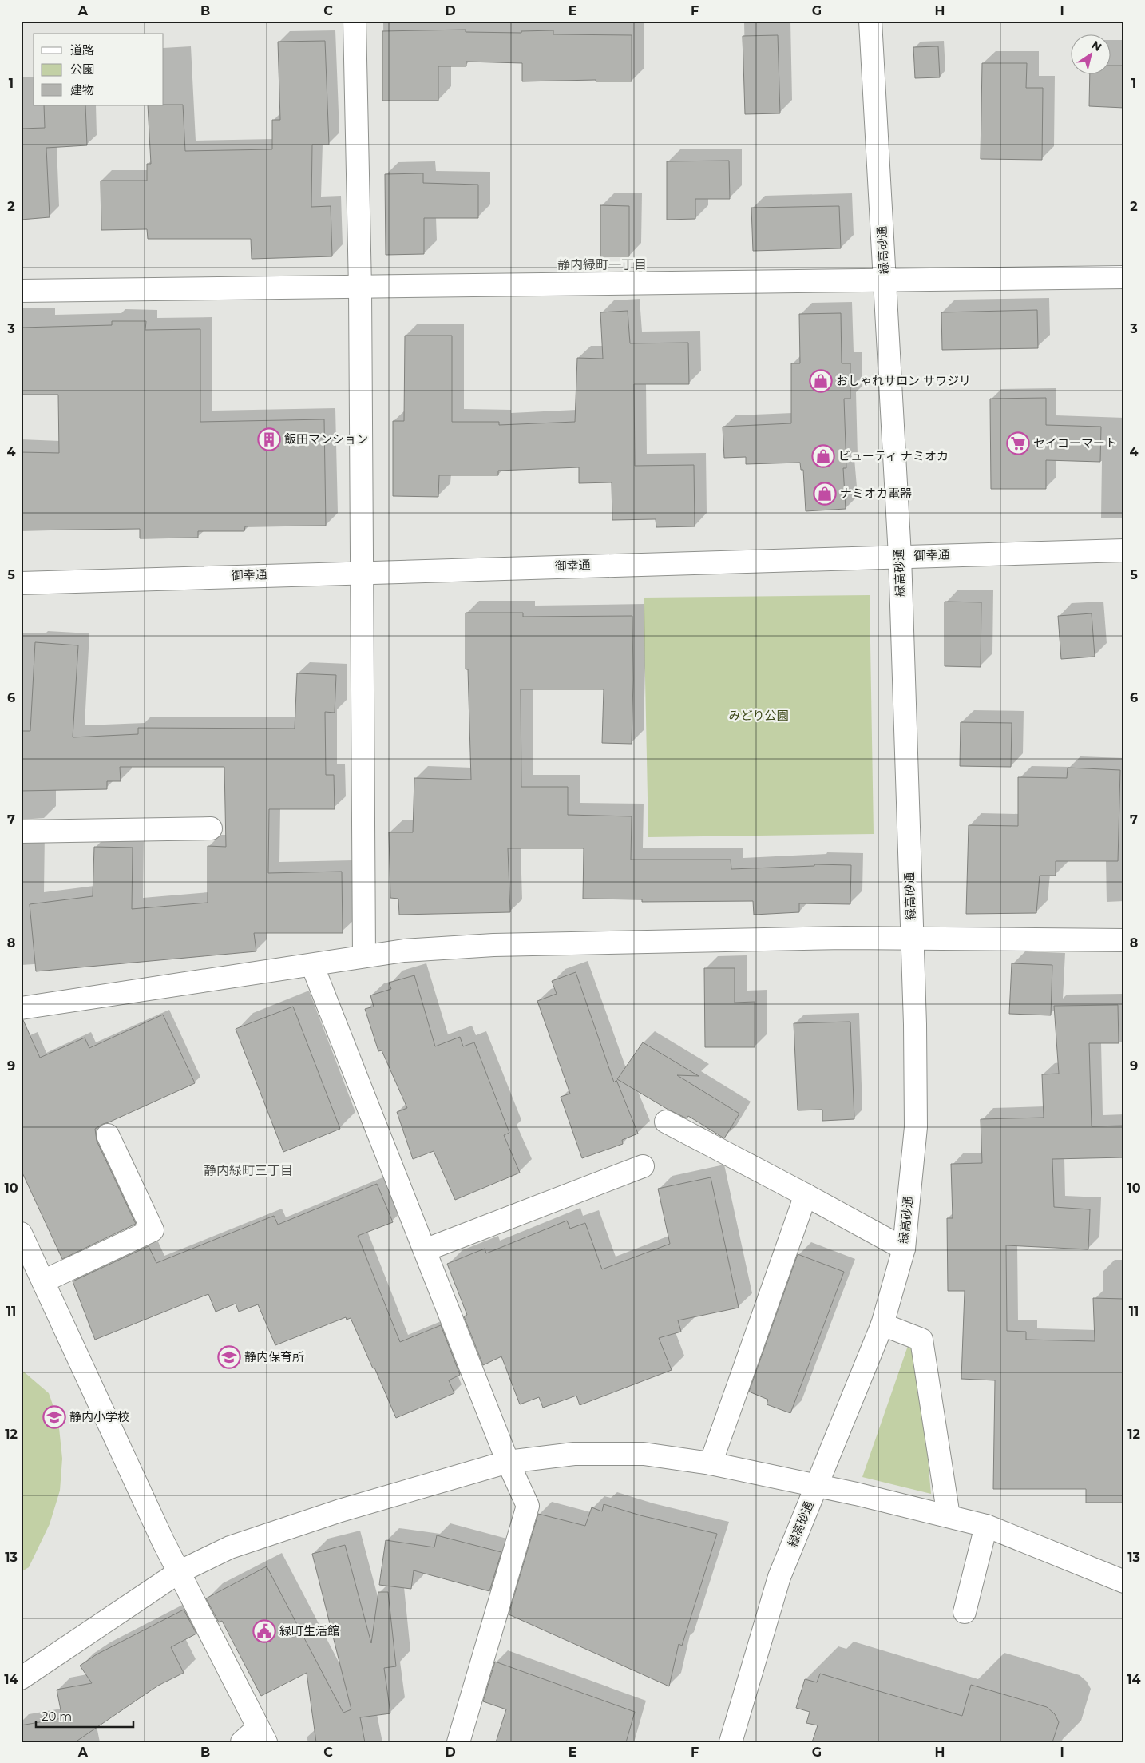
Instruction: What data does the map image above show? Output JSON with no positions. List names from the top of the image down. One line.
{"streets":{"street":["緑高砂通","御幸通"]},"crossings":[["緑高砂通","御幸通"]],"districts":["静内緑町一丁目","静内緑町三丁目"],"parks":["みどり公園"],"places":{"shop":["おしゃれサロン サワジリ","ビューティ ナミオカ","ナミオカ電器"],"building":["飯田マンション"],"supermarket":["セイコーマート"],"school or university":["静内保育所","静内小学校"],"public building":["緑町生活館"]},"legend":["道路","公園","建物"],"scale_bar":"20 m","north":"top right","grid":{"columns":["A","B","C","D","E","F","G","H","I"],"rows":["1","2","3","4","5","6","7","8","9","10","11","12","13","14"]}}
